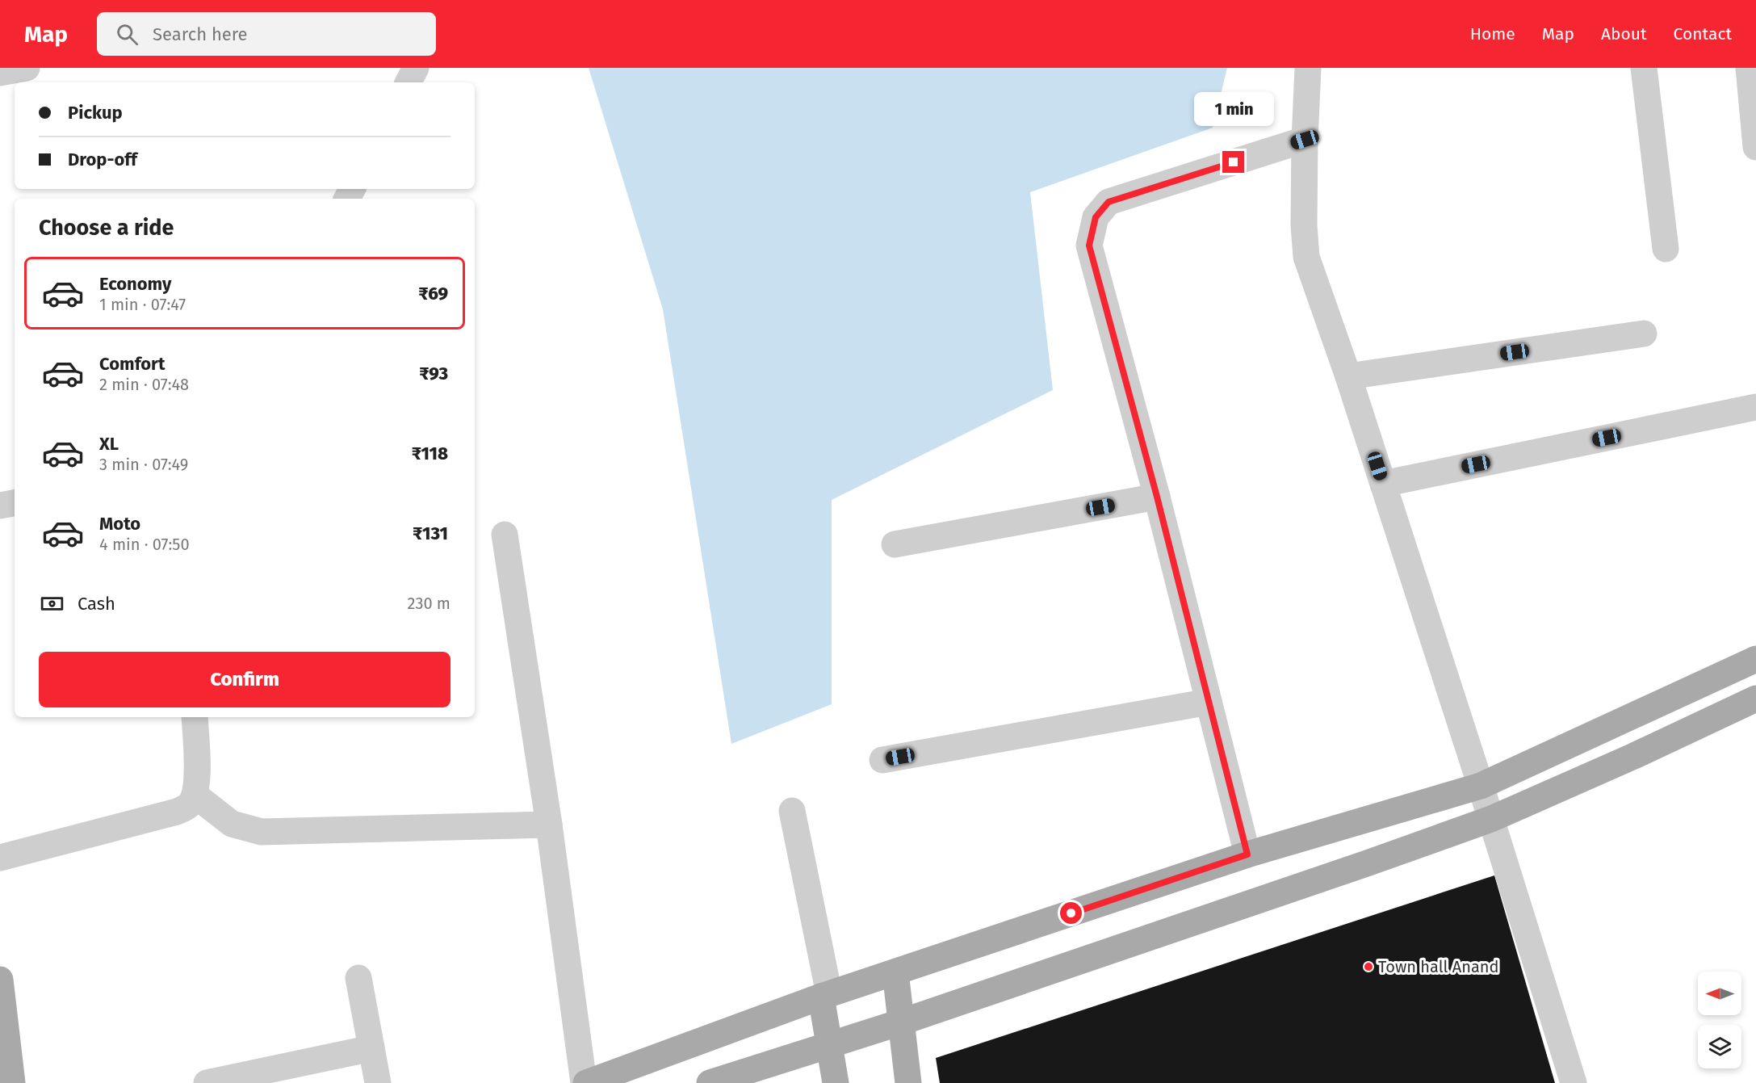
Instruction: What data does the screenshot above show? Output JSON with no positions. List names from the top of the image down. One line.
{"places":["Town hall Anand"],"north":"left","page":{"header":"Map","search":"Search here","nav":["Home","Map","About","Contact"],"banner":["Pickup","Drop-off"],"bubble":"1 min","heading":"Choose a ride","list":[{"name":"Economy","note":"1 min · 07:47","value":"₹69"},{"name":"Comfort","note":"2 min · 07:48","value":"₹93"},{"name":"XL","note":"3 min · 07:49","value":"₹118"},{"name":"Moto","note":"4 min · 07:50","value":"₹131"}],"pay":["Cash","230 m"],"buttons":"Confirm"}}
